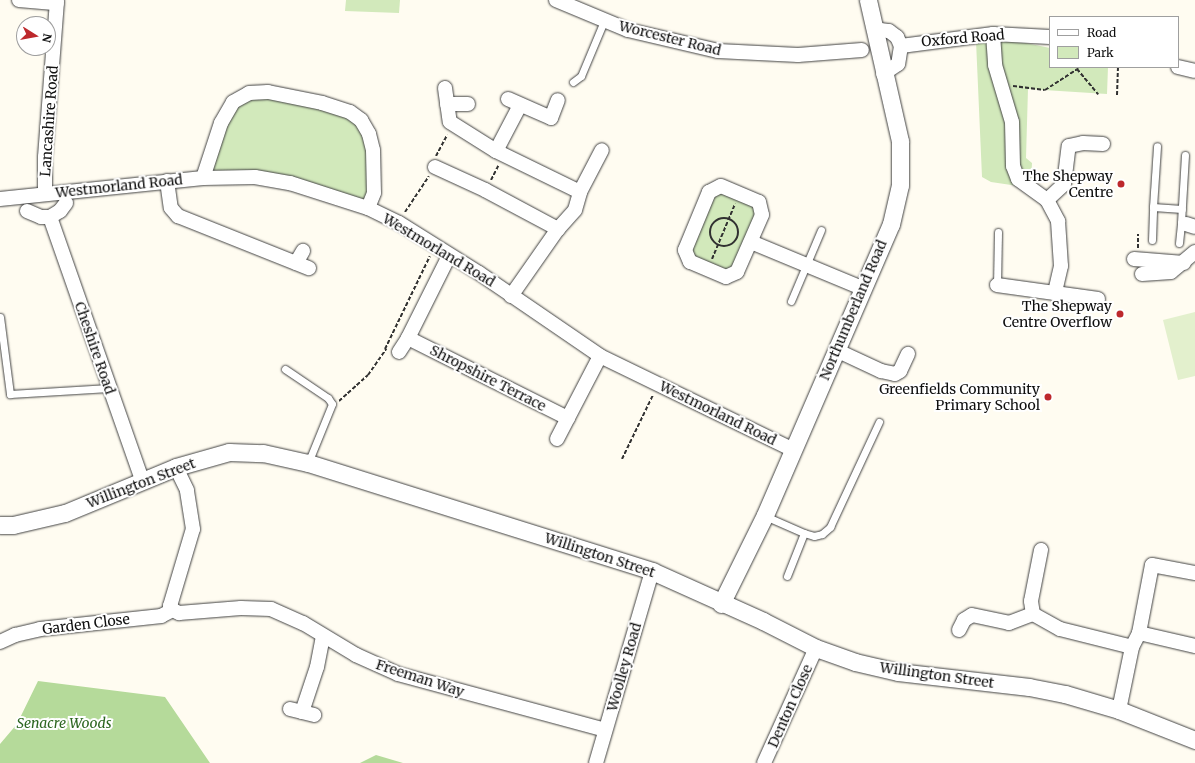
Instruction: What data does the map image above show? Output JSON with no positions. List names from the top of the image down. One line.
{"streets":{"street":["Worcester Road","Oxford Road","Lancashire Road","Westmorland Road","Northumberland Road","Cheshire Road","Shropshire Terrace","Willington Street","Garden Close","Woolley Road","Freeman Way","Denton Close"]},"crossings":[["Oxford Road","Northumberland Road"],["Lancashire Road","Westmorland Road"],["Westmorland Road","Northumberland Road"],["Northumberland Road","Willington Street"],["Cheshire Road","Willington Street"],["Willington Street","Woolley Road"],["Willington Street","Denton Close"],["Garden Close","Freeman Way"],["Woolley Road","Freeman Way"]],"parks":["Senacre Woods"],"places":["The Shepway Centre","The Shepway Centre Overflow","Greenfields Community Primary School"],"legend":["Road","Park"],"north":"right"}
